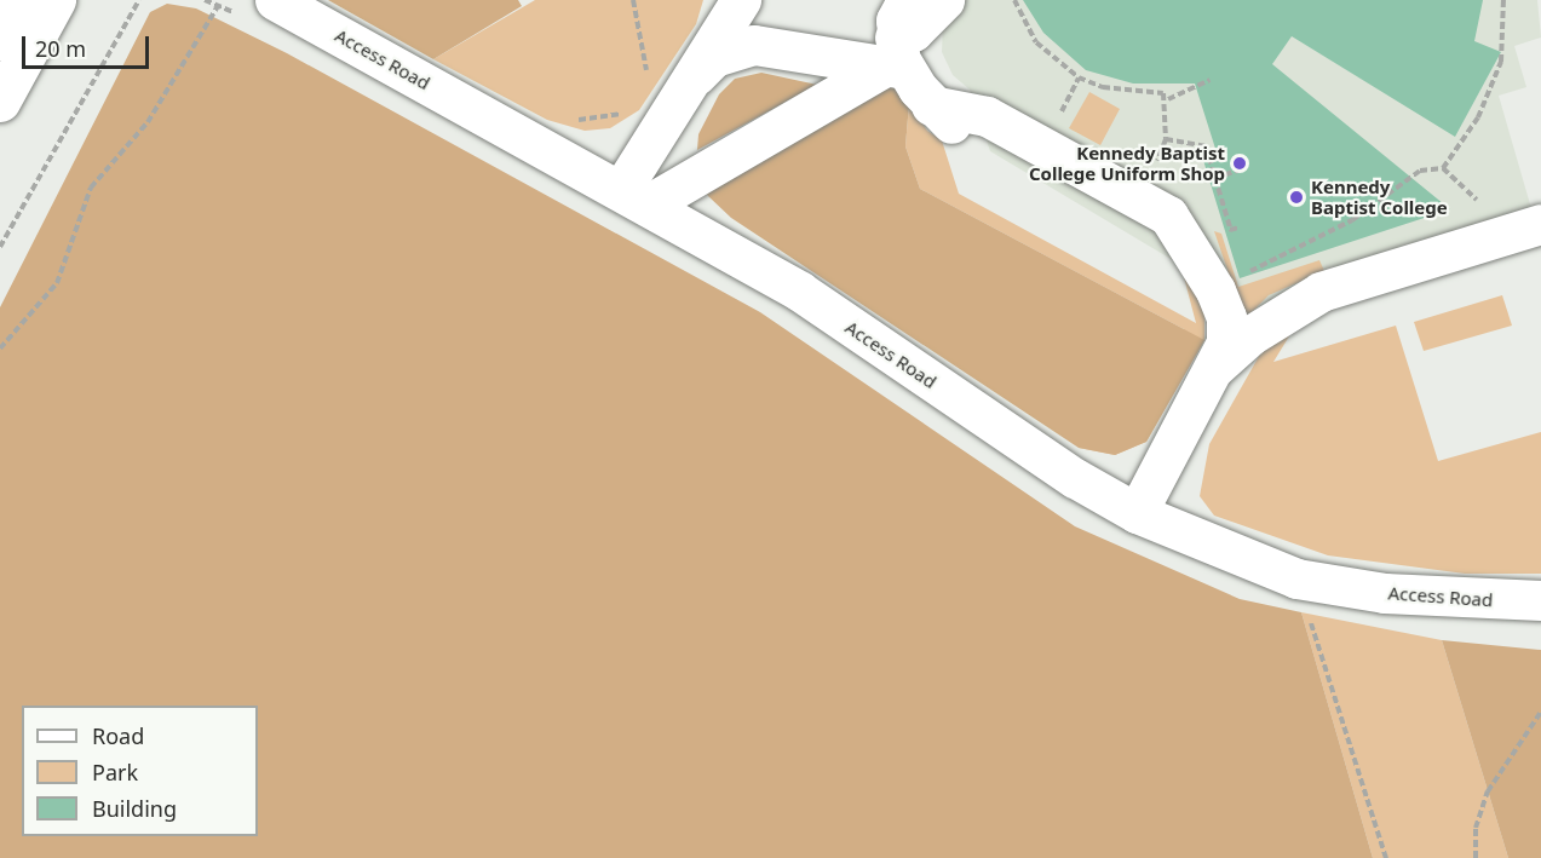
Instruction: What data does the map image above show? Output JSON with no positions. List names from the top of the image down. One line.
{"streets":{"street":["Access Road"]},"places":["Kennedy Baptist College Uniform Shop","Kennedy Baptist College"],"legend":["Road","Park","Building"],"scale_bar":"20 m"}
